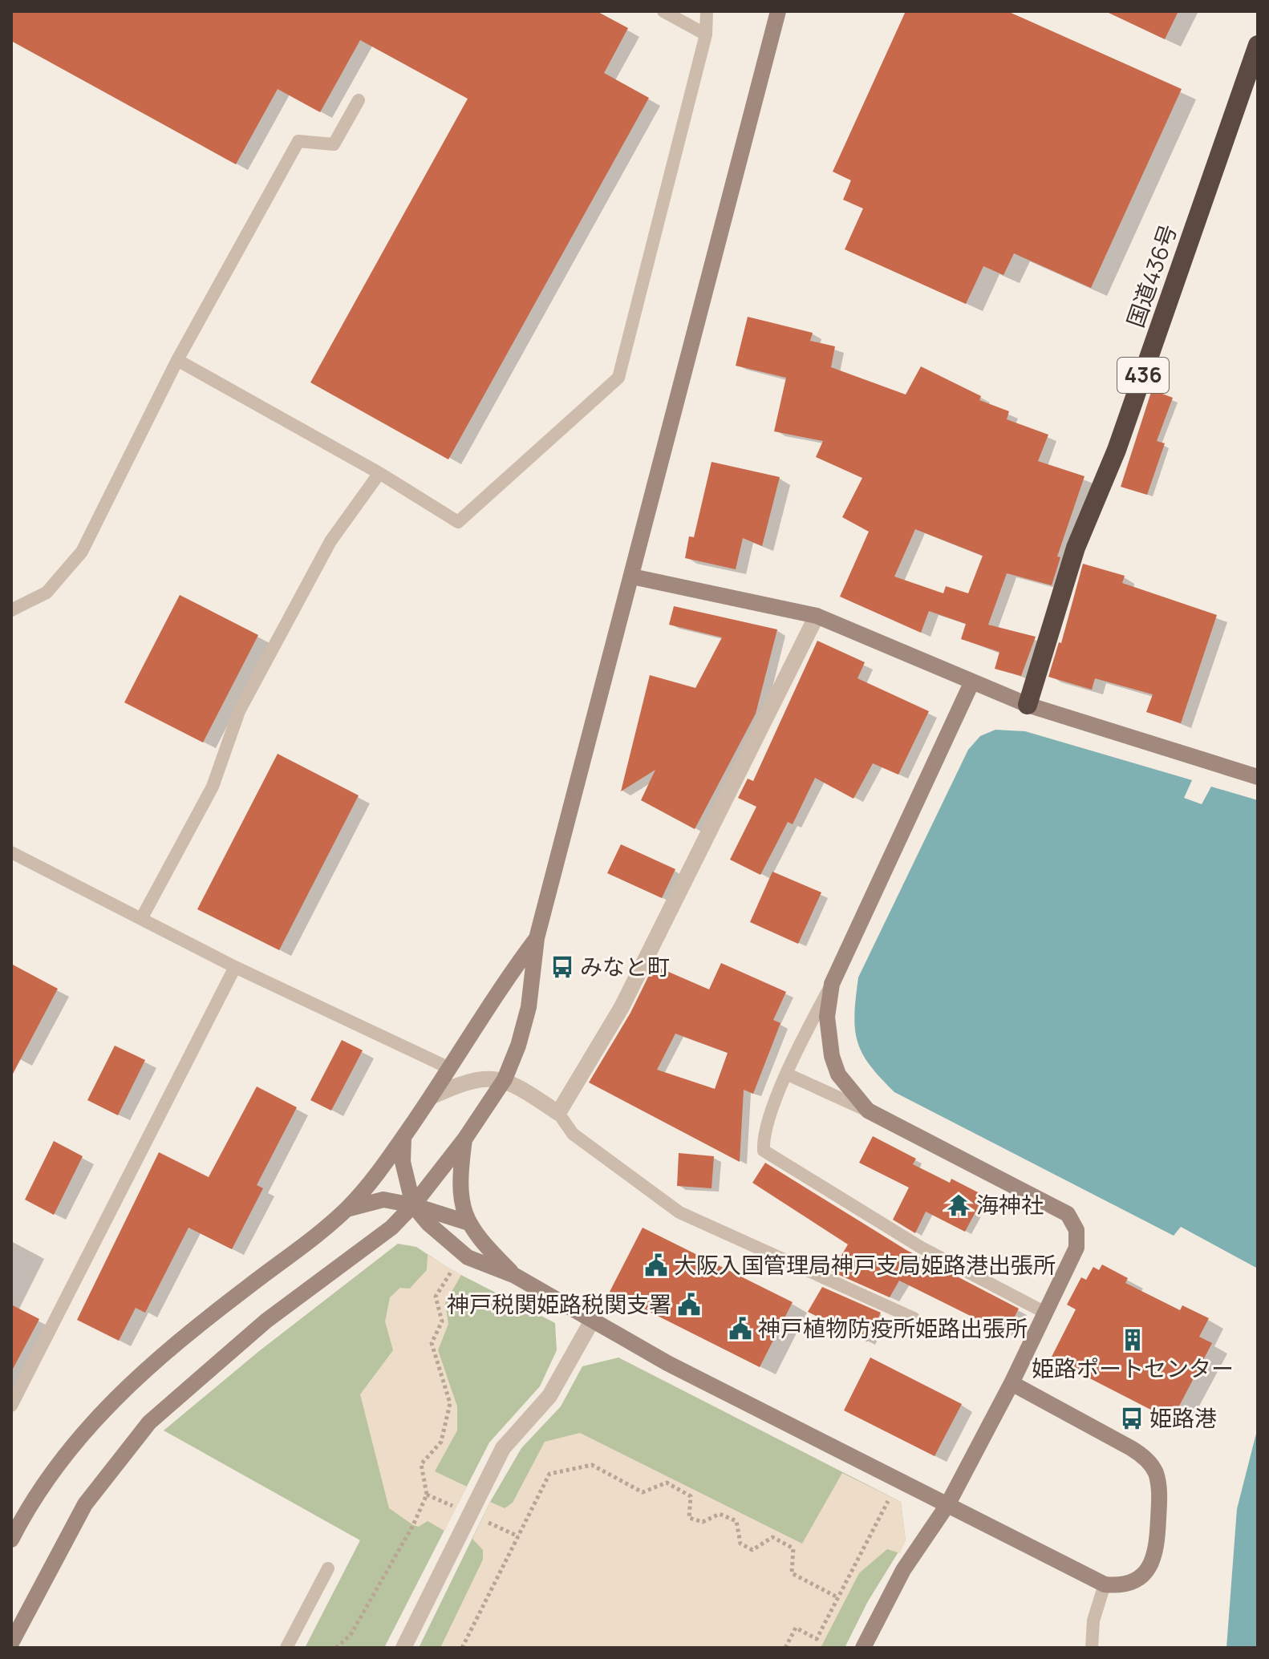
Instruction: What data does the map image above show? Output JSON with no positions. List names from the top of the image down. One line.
{"streets":{"highway":["国道436号","436"]},"places":{"bus stop":["みなと町","姫路港"],"temple":["海神社"],"public building":["大阪入国管理局神戸支局姫路港出張所","神戸税関姫路税関支署","神戸植物防疫所姫路出張所"],"building":["姫路ポートセンター"]}}
